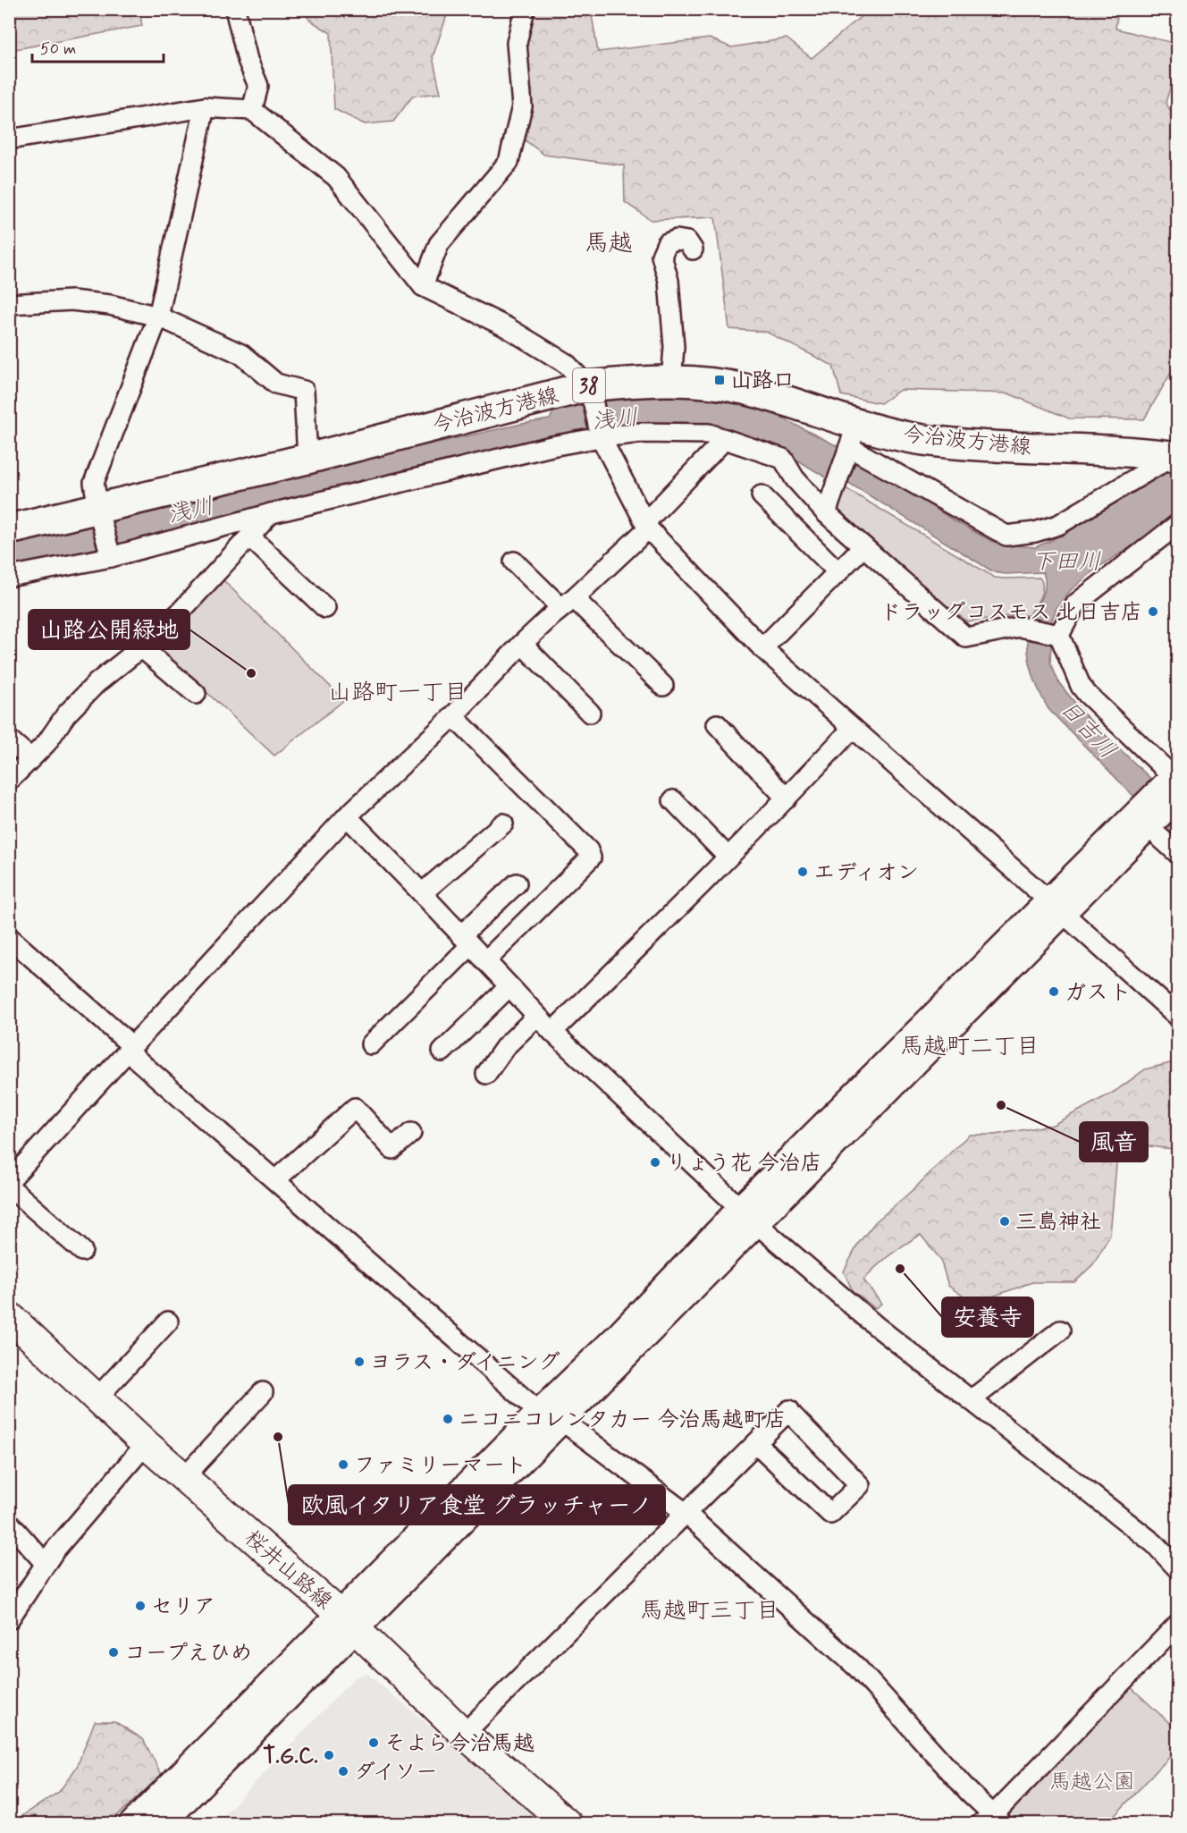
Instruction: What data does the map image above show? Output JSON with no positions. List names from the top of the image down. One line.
{"streets":{"main road":["38","今治波方港線","桜井山路線"]},"districts":["馬越","山路町一丁目","馬越町二丁目","馬越町三丁目"],"water":["浅川","下田川","日吉川"],"parks":["馬越公園"],"places":{"transit":["山路口"],"other":["ドラッグコスモス 北日吉店","山路公開緑地","エディオン","ガスト","風音","りょう花 今治店","三島神社","安養寺","ヨラス・ダイニング","ニコニコレンタカー 今治馬越町店","欧風イタリア食堂 グラッチャーノ","ファミリーマート","セリア","コープえひめ","そよら今治馬越","T.G.C.","ダイソー"]},"scale_bar":"50 m"}
